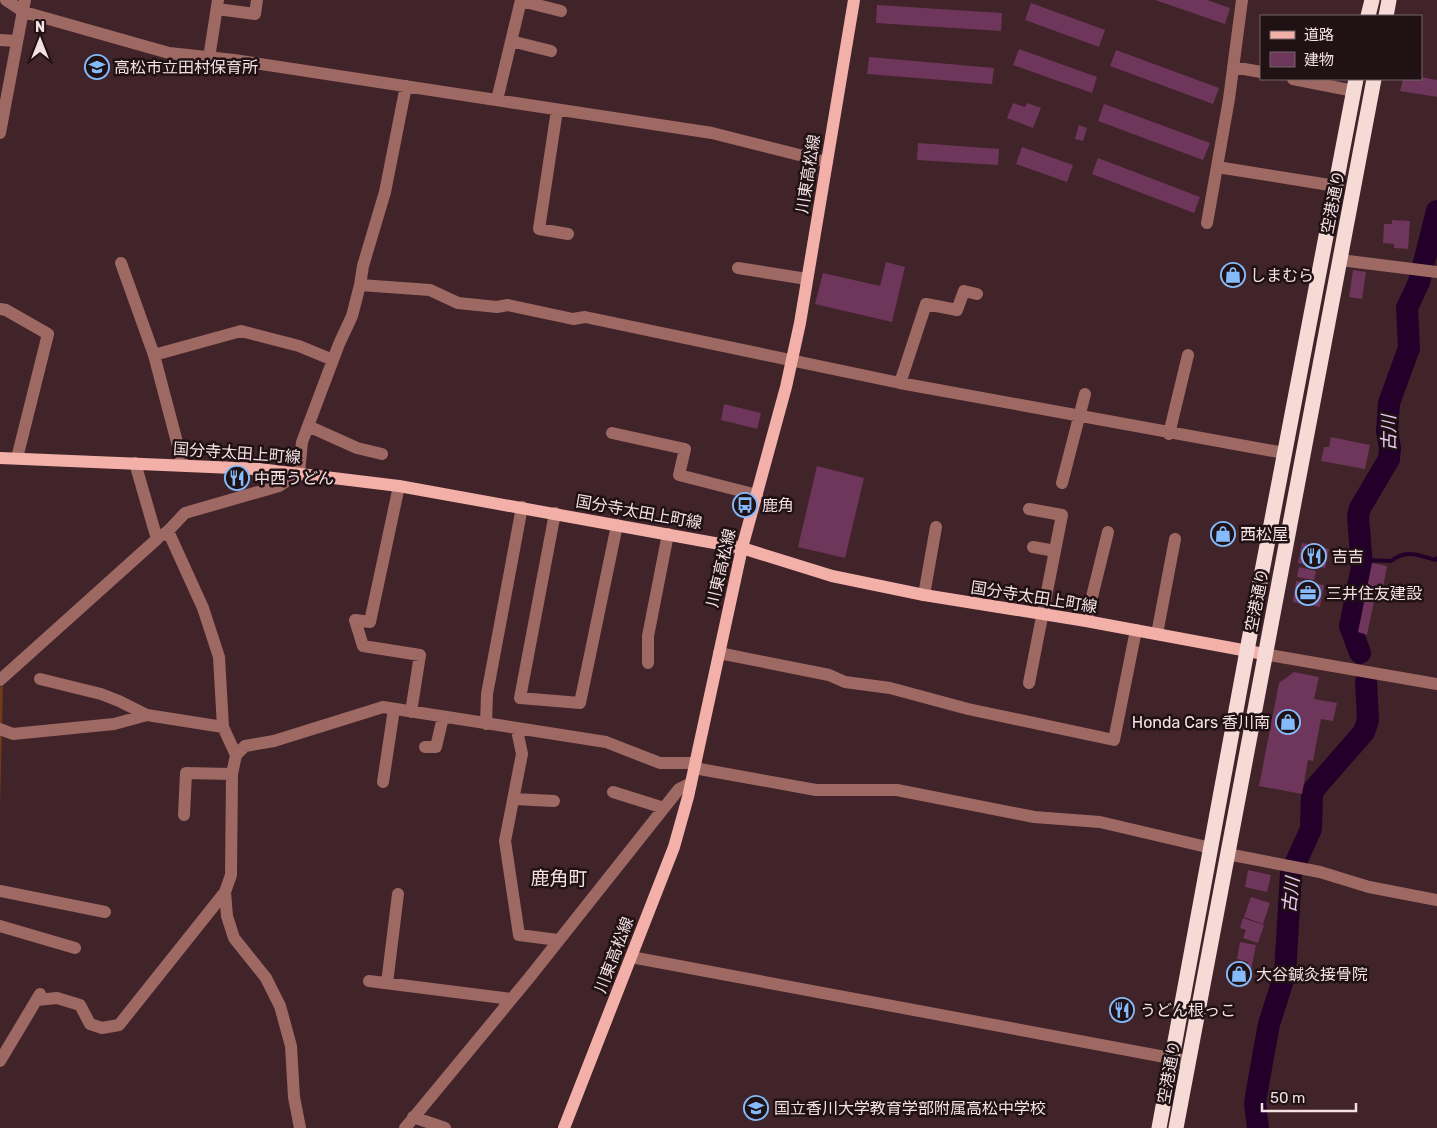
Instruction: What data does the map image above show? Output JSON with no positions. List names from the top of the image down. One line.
{"streets":{"highway":["空港通り"],"main road":["川東高松線","国分寺太田上町線"]},"crossings":[["川東高松線","国分寺太田上町線"],["空港通り","国分寺太田上町線"]],"districts":["鹿角町"],"water":["古川"],"places":{"school or university":["高松市立田村保育所","国立香川大学教育学部附属高松中学校"],"shop":["しまむら","西松屋","Honda Cars 香川南","大谷鍼灸接骨院"],"restaurant":["中西うどん","吉吉","うどん根っこ"],"bus stop":["鹿角"],"office":["三井住友建設"]},"legend":["道路","建物"],"scale_bar":"50 m","north":"top"}
